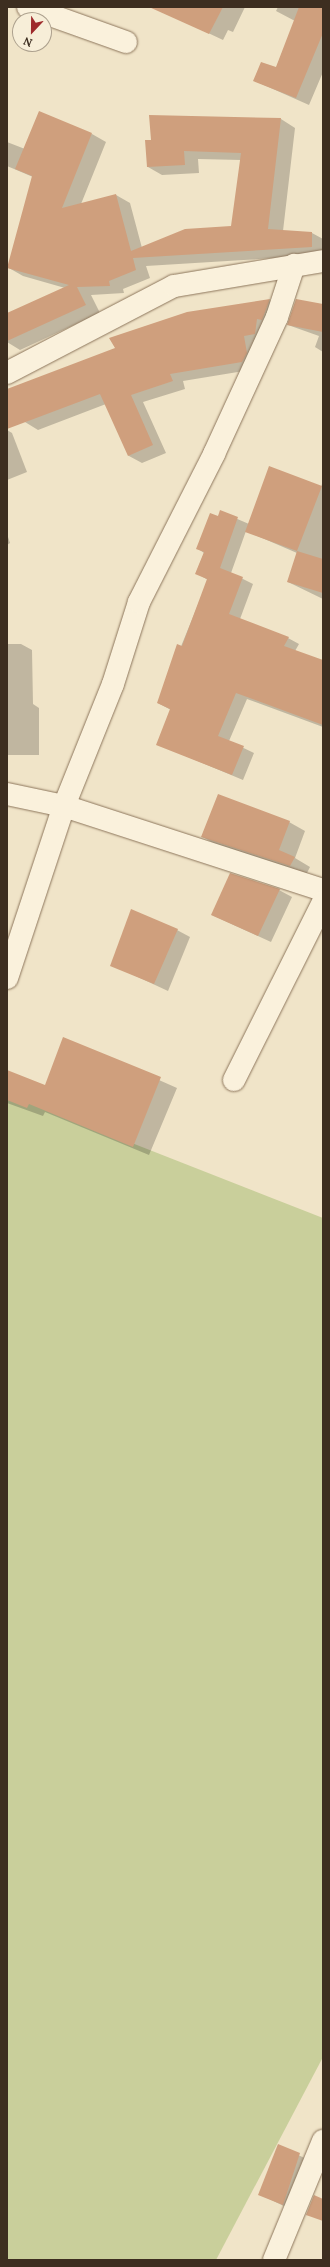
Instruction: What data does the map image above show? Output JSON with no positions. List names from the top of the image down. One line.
{"north":"bottom"}
